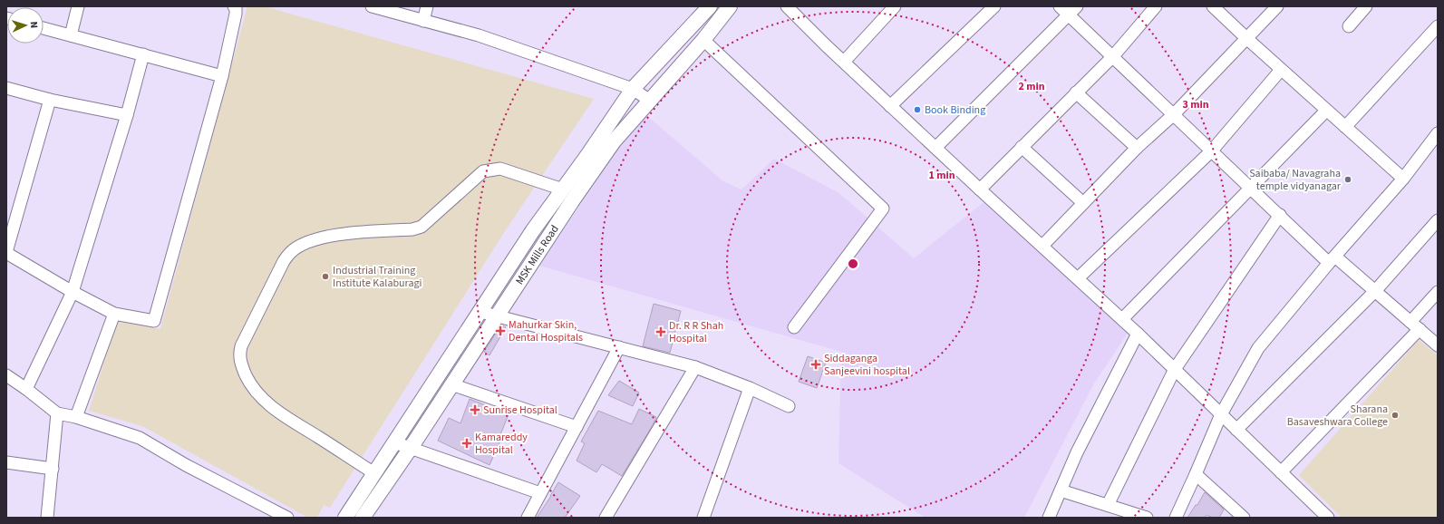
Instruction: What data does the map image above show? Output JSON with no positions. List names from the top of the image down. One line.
{"streets":{"main road":["MSK Mills Road"]},"places":{"other":["Book Binding","Saibaba/ Navagraha temple vidyanagar","Industrial Training Institute Kalaburagi","Sharana Basaveshwara College"],"health":["Mahurkar Skin, Dental Hospitals","Dr. R R Shah Hospital","Siddaganga Sanjeevini hospital","Sunrise Hospital","Kamareddy Hospital"]},"north":"right","rings":["2 min","3 min","1 min"]}
